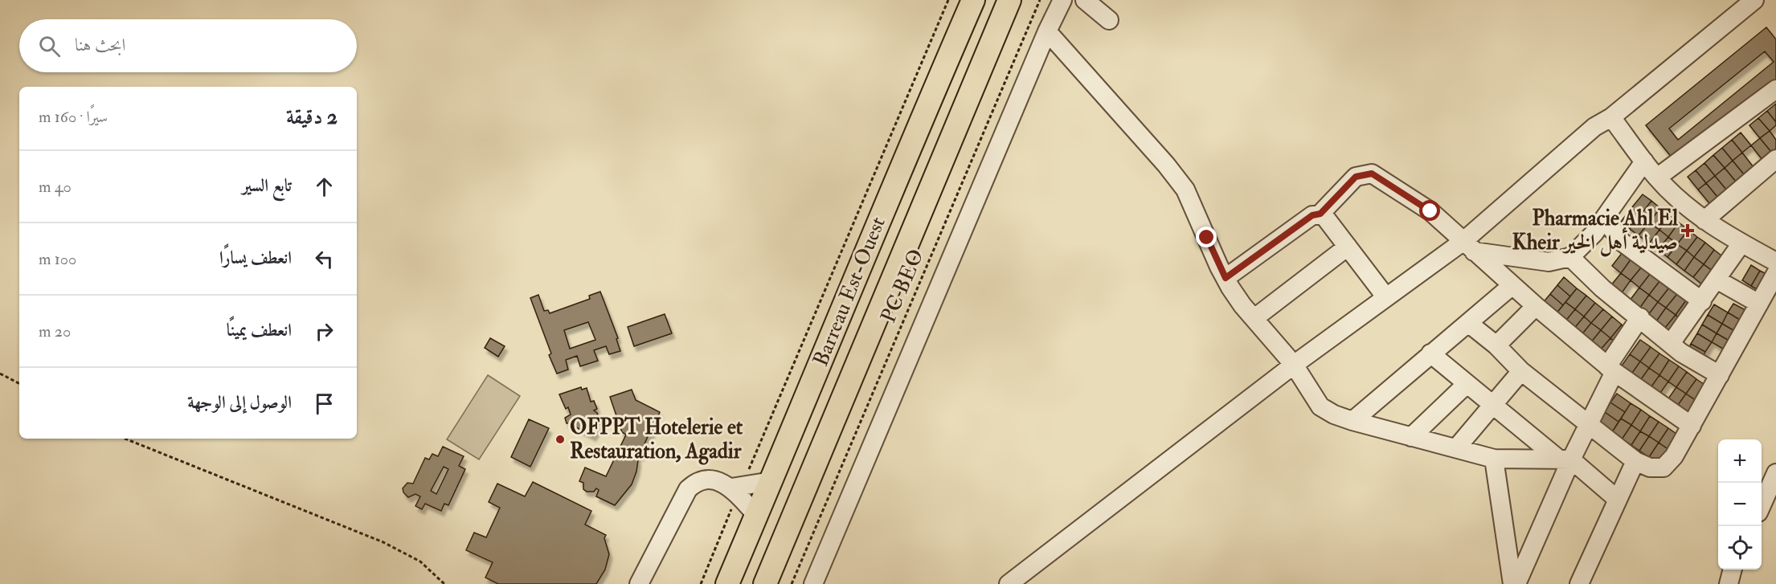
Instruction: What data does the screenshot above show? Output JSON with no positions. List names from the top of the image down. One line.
{"streets":{"main road":["Barreau Est-Ouest"],"path":["PC BEO"]},"places":{"health":["Pharmacie Ahl El Kheir صيدلية أهل الخير"],"other":["OFPPT Hotelerie et Restauration, Agadir"]},"page":{"search":"ابحث هنا","heading":["2 دقيقة","سيرًا · 160 m"],"list":[["تابع السير","40 m"],["انعطف يسارًا","100 m"],["انعطف يمينًا","20 m"],"الوصول إلى الوجهة"],"map_buttons":["+","−"]}}
